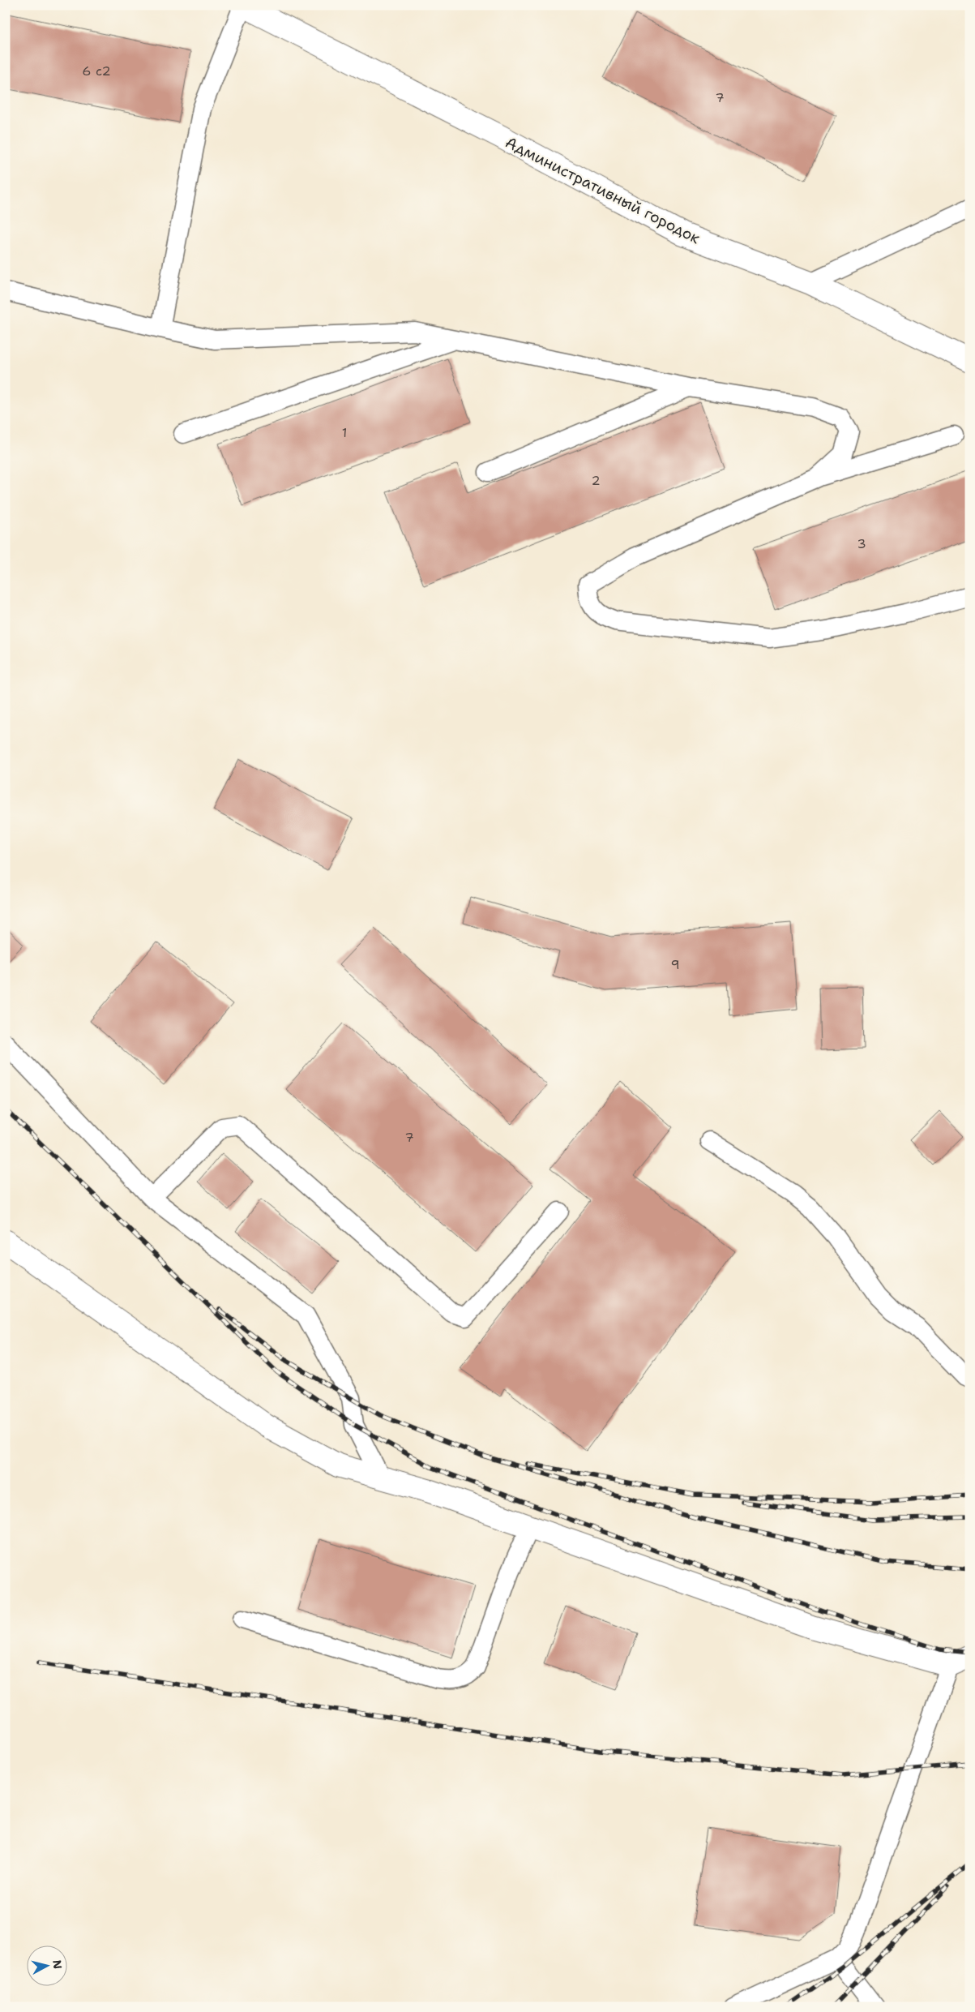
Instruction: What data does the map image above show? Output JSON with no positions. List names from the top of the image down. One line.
{"streets":{"street":["Административный городок"]},"house_numbers":["6 с2","7","1","2","3","9","7"],"north":"right"}
